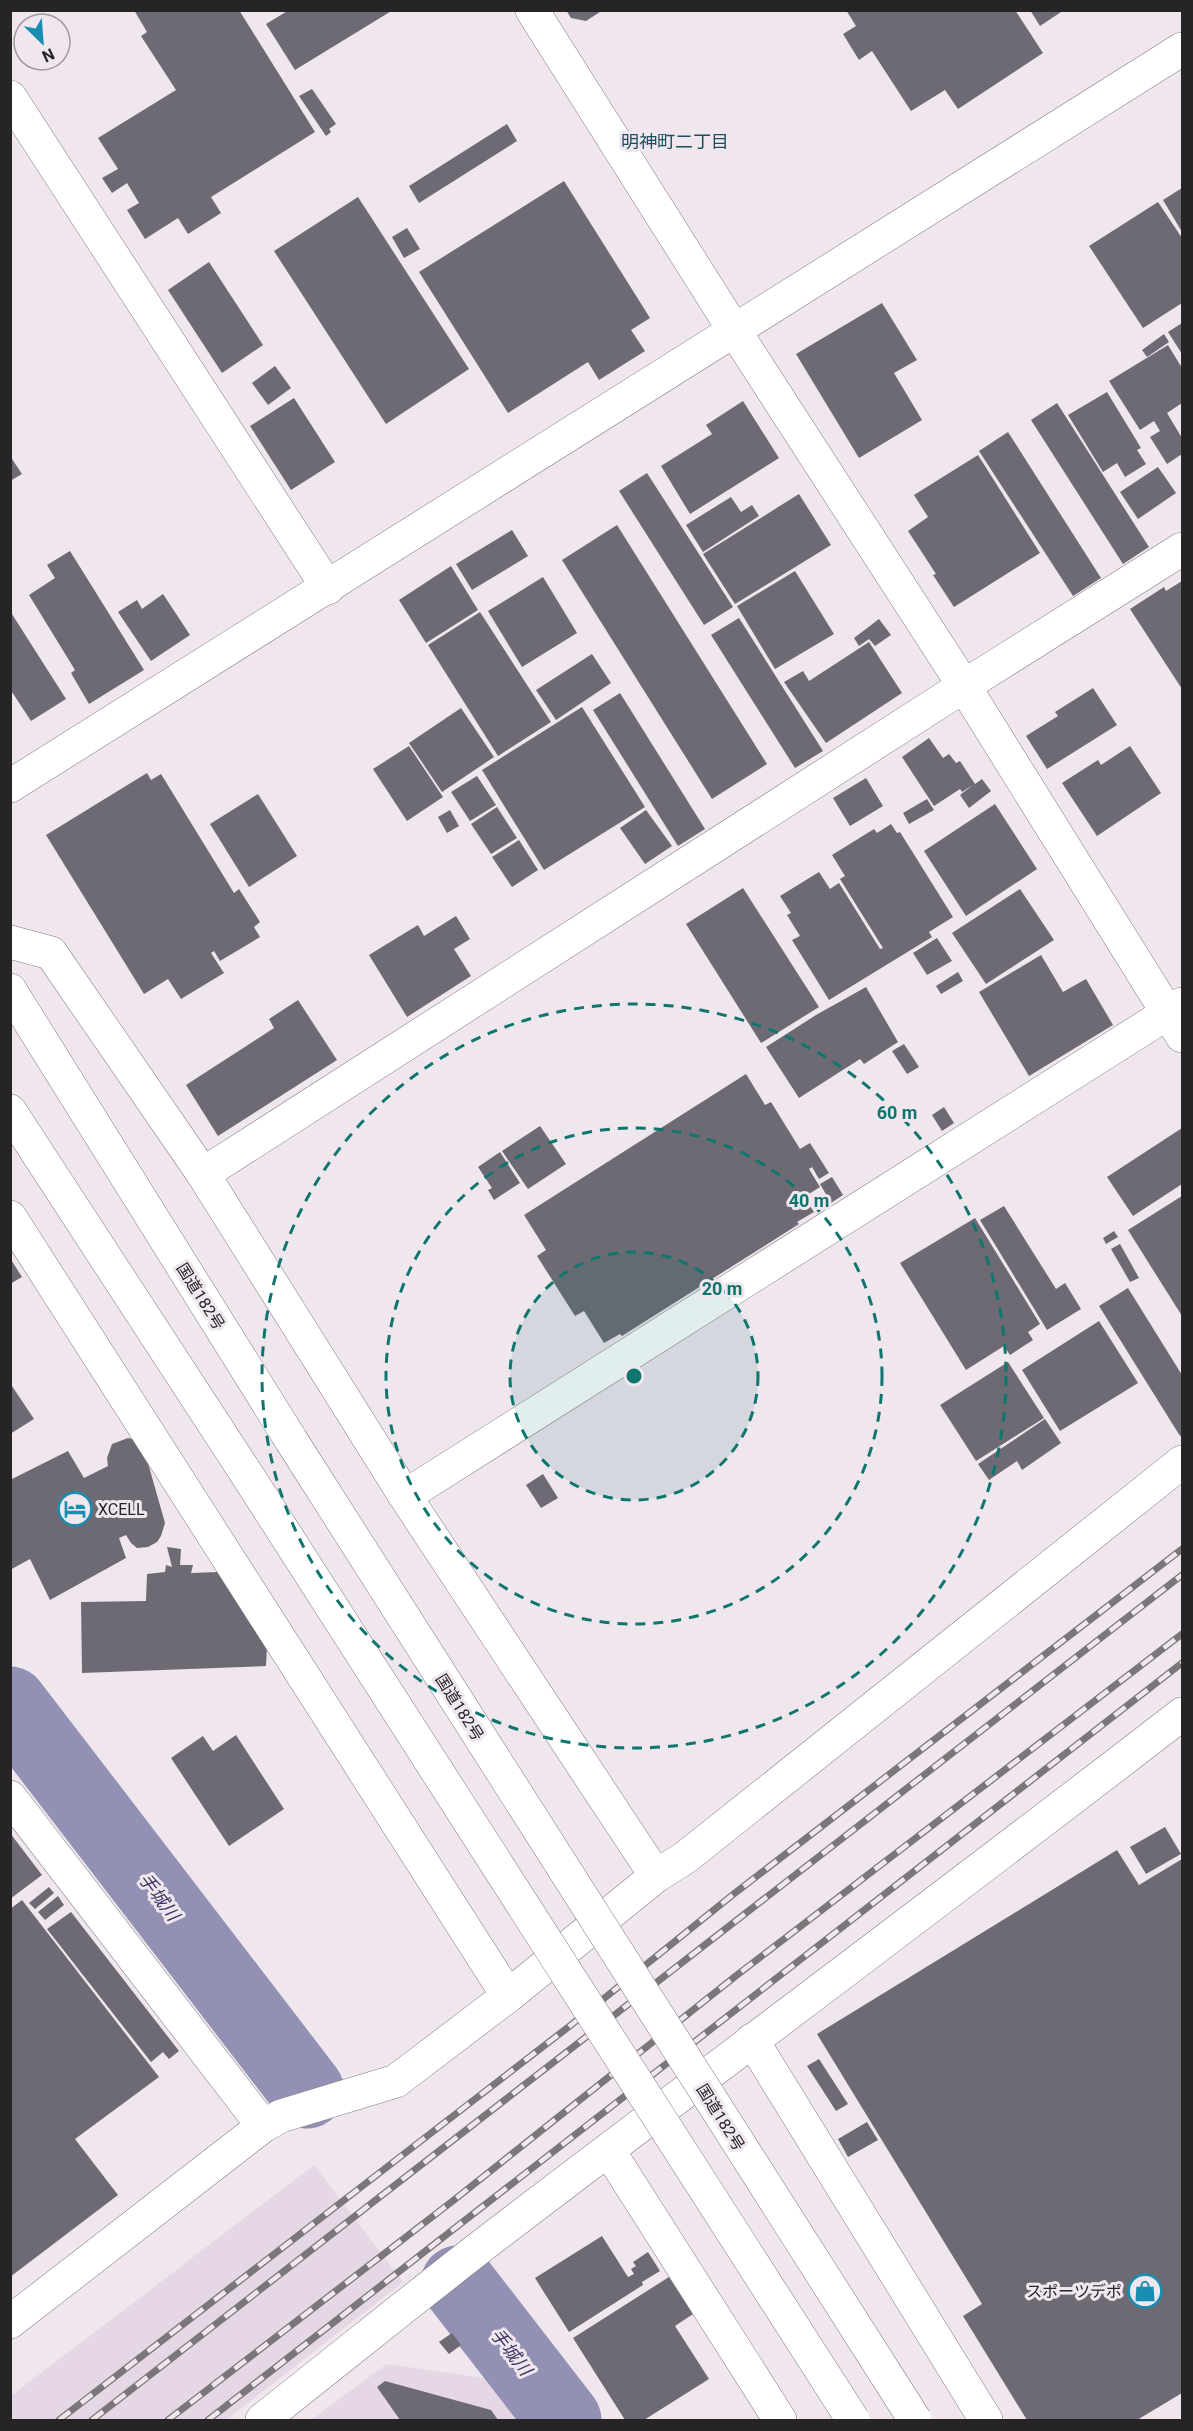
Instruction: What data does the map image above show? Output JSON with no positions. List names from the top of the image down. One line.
{"streets":{"main road":["国道182号"]},"districts":["明神町二丁目"],"water":["手城川"],"places":{"hotel":["XCELL"],"shop":["スポーツデポ"]},"north":"bottom right","rings":["60 m","40 m","20 m"]}
